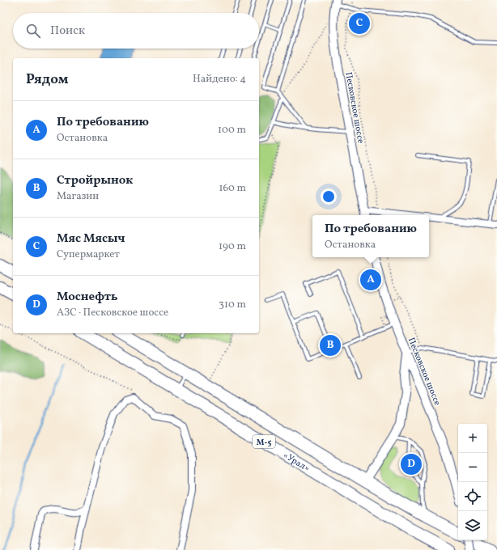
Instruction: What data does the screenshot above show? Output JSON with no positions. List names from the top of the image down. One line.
{"streets":{"highway":["М-5","«Урал»"],"street":["Песковское шоссе"]},"page":{"pins":["C","A","B","D"],"search":"Поиск","heading":["Рядом","Найдено: 4"],"list":[{"mark":"A","name":"По требованию","note":"Остановка","value":"100 m"},{"mark":"B","name":"Стройрынок","note":"Магазин","value":"160 m"},{"mark":"C","name":"Мяс Мясыч","note":"Супермаркет","value":"190 m"},{"mark":"D","name":"Моснефть","note":"АЗС · Песковское шоссе","value":"310 m"}],"popup":["По требованию","Остановка"],"map_buttons":["+","−"]}}
